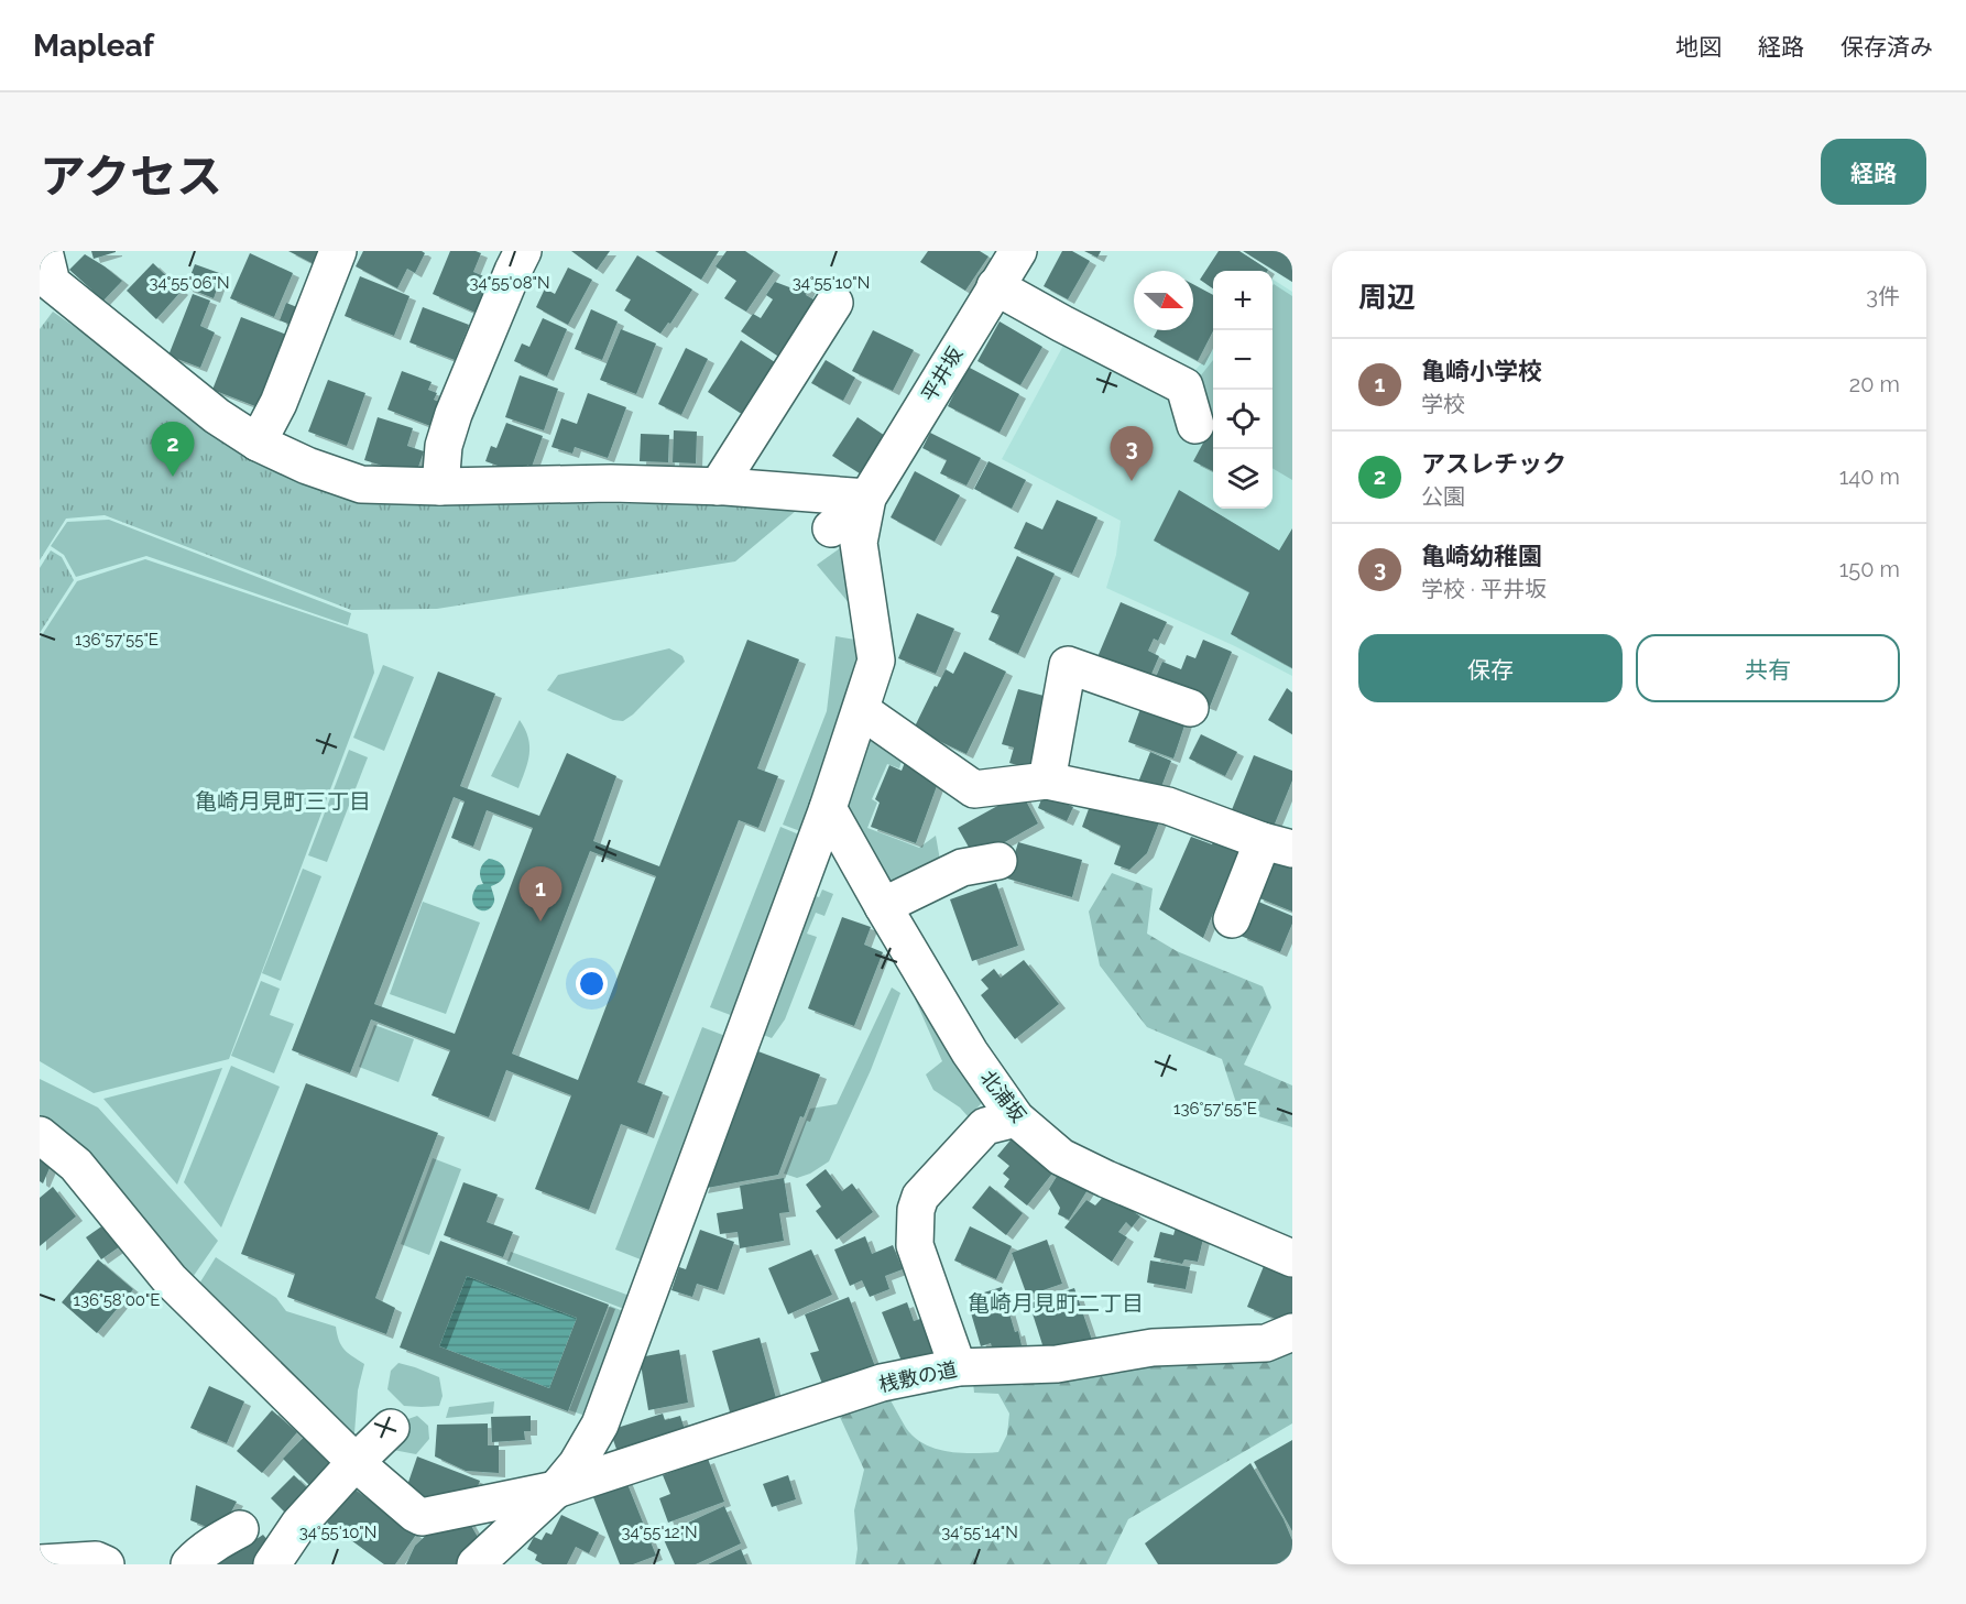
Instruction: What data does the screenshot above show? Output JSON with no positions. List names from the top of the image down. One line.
{"streets":{"street":["平井坂","北浦坂","桟敷の道"]},"districts":["亀崎月見町三丁目","亀崎月見町二丁目"],"north":"right","page":{"header":"Mapleaf","nav":["地図","経路","保存済み"],"title":"アクセス","buttons":["経路",["保存","共有"]],"heading":["周辺","3件"],"map_buttons":["+","−"],"list":[{"mark":"1","name":"亀崎小学校","note":"学校","value":"20 m"},{"mark":"2","name":"アスレチック","note":"公園","value":"140 m"},{"mark":"3","name":"亀崎幼稚園","note":"学校 · 平井坂","value":"150 m"}],"pins":["2","3","1"]},"coordinates":["34°55'06\"N","34°55'08\"N","34°55'10\"N","136°57'55\"E","136°58'00\"E","34°55'12\"N","34°55'14\"N"]}
